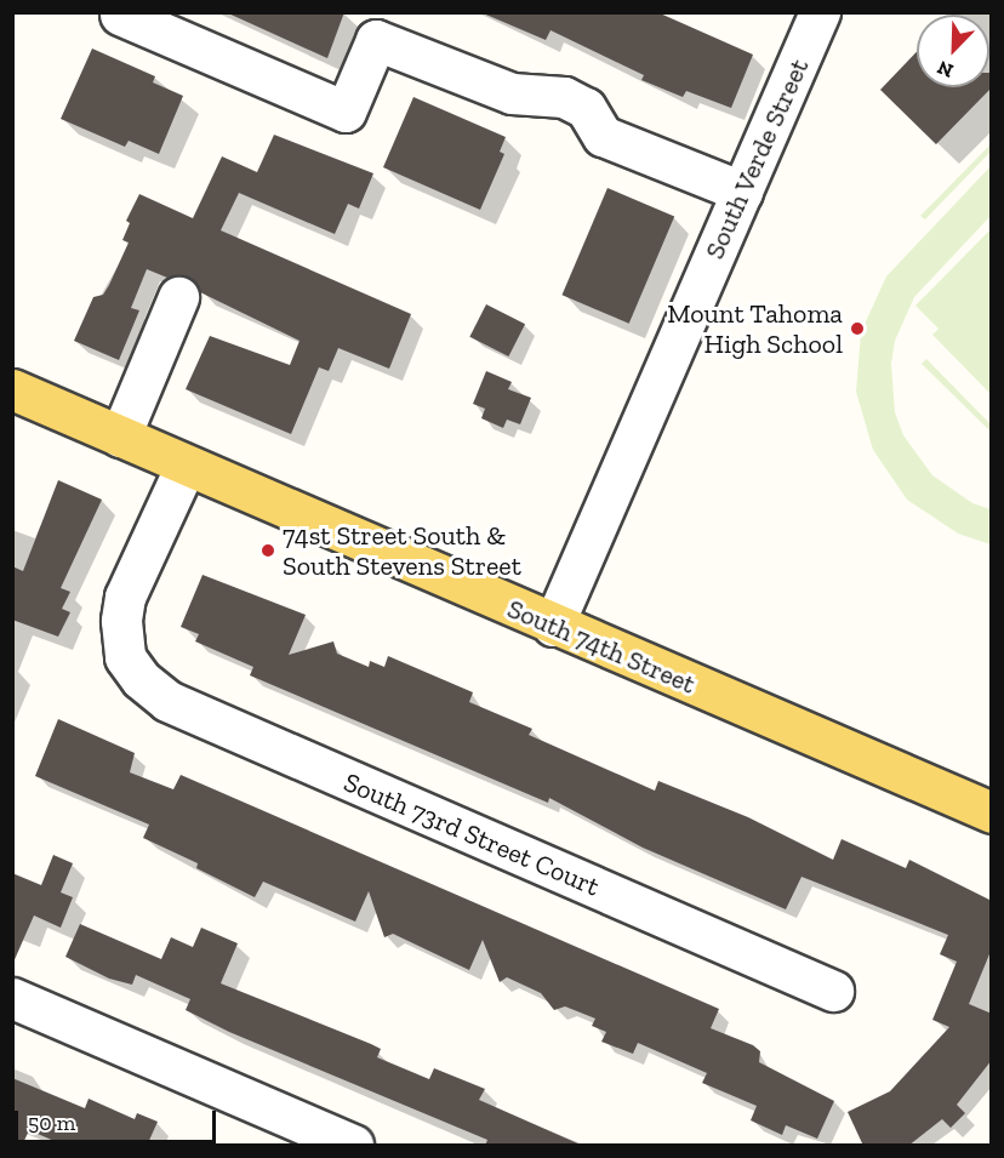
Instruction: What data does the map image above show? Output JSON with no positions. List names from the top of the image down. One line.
{"streets":{"main road":["South 74th Street"],"street":["South Verde Street","South 73rd Street Court"]},"crossings":[["South Verde Street","South 74th Street"],["South 74th Street","South 73rd Street Court"]],"places":["Mount Tahoma High School","74st Street South & South Stevens Street"],"scale_bar":"50 m","north":"bottom left"}
